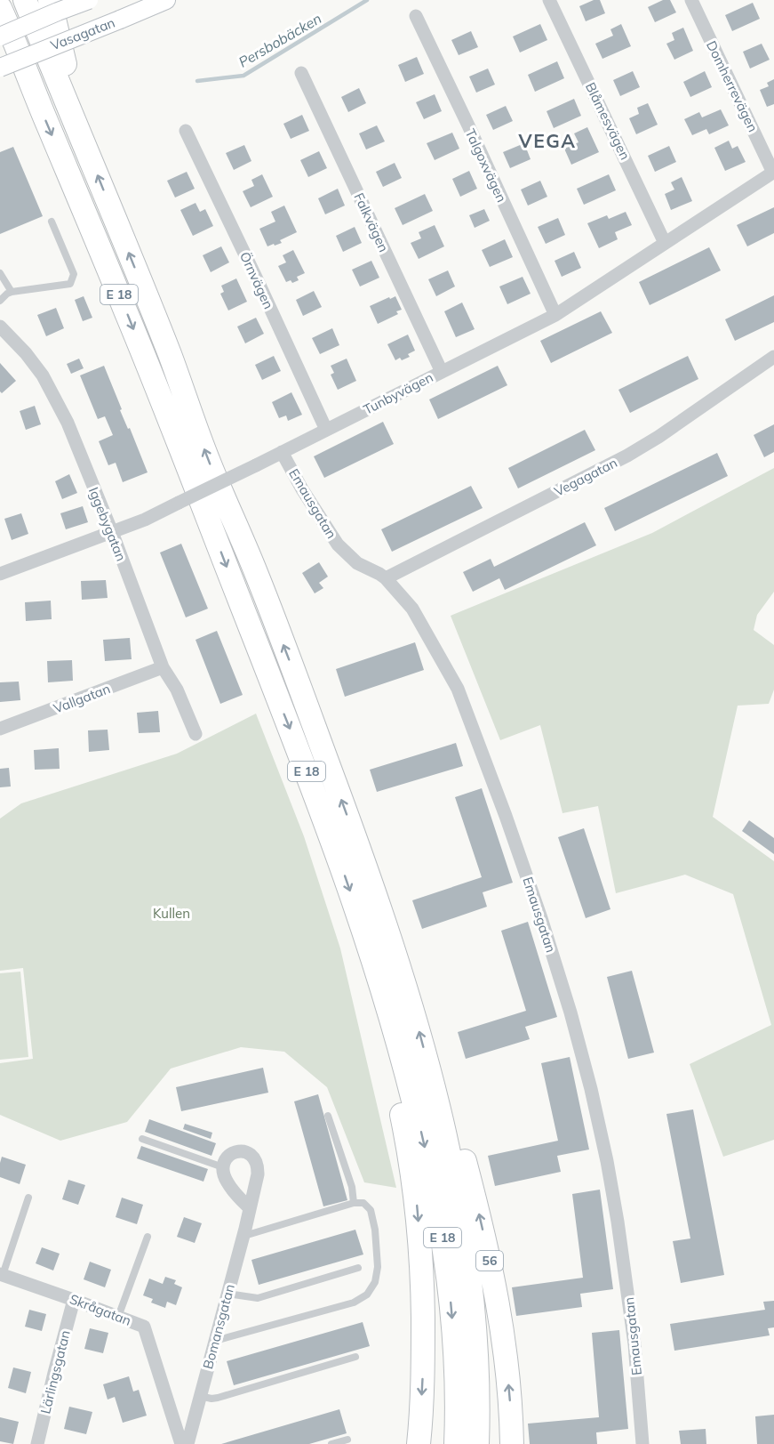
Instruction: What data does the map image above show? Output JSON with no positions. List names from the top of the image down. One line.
{"streets":{"highway":["E 18","56"],"street":["Vasagatan","Domherrevägen","Blåmesvägen","Talgoxvägen","Falkvägen","Örnvägen","Tunbyvägen","Vegagatan","Emausgatan","Iggebygatan","Vallgatan","Skrågatan","Bomansgatan","Lärlingsgatan"]},"crossings":[["Domherrevägen","Tunbyvägen"],["Blåmesvägen","Tunbyvägen"],["Talgoxvägen","Tunbyvägen"],["Falkvägen","Tunbyvägen"],["Örnvägen","Tunbyvägen"],["E 18","56"],["Tunbyvägen","Emausgatan"],["Tunbyvägen","Iggebygatan"],["Vegagatan","Emausgatan"],["Iggebygatan","Vallgatan"],["Skrågatan","Lärlingsgatan"]],"districts":["VEGA"],"water":["Persbobäcken"],"parks":["Kullen"]}
